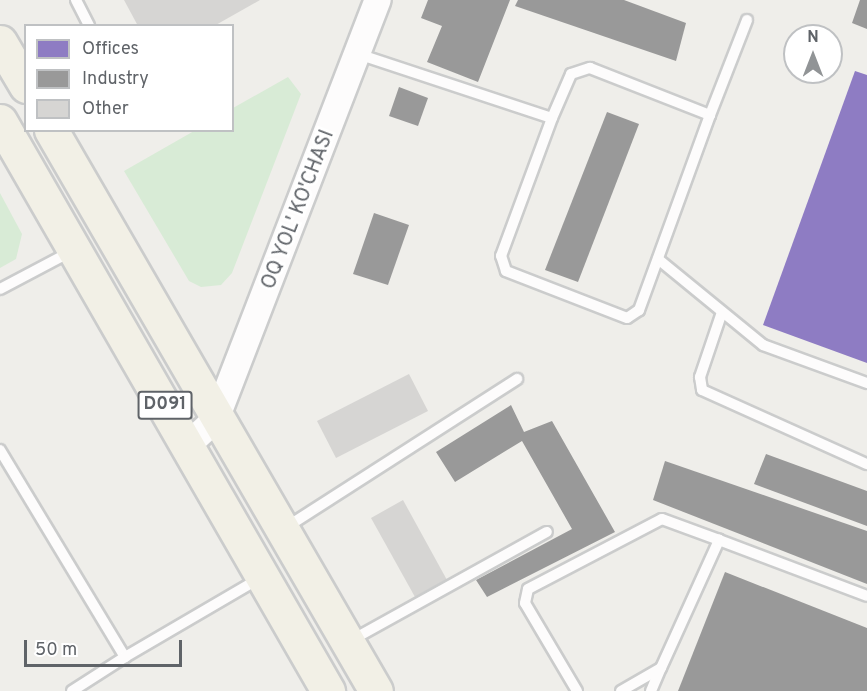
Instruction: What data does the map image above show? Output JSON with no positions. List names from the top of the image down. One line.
{"streets":{"highway":["D091"],"street":["OQ YOL' KO'CHASI"]},"crossings":[["OQ YOL' KO'CHASI","D091"]],"legend":["Offices","Industry","Other"],"scale_bar":"50 m","north":"top"}
